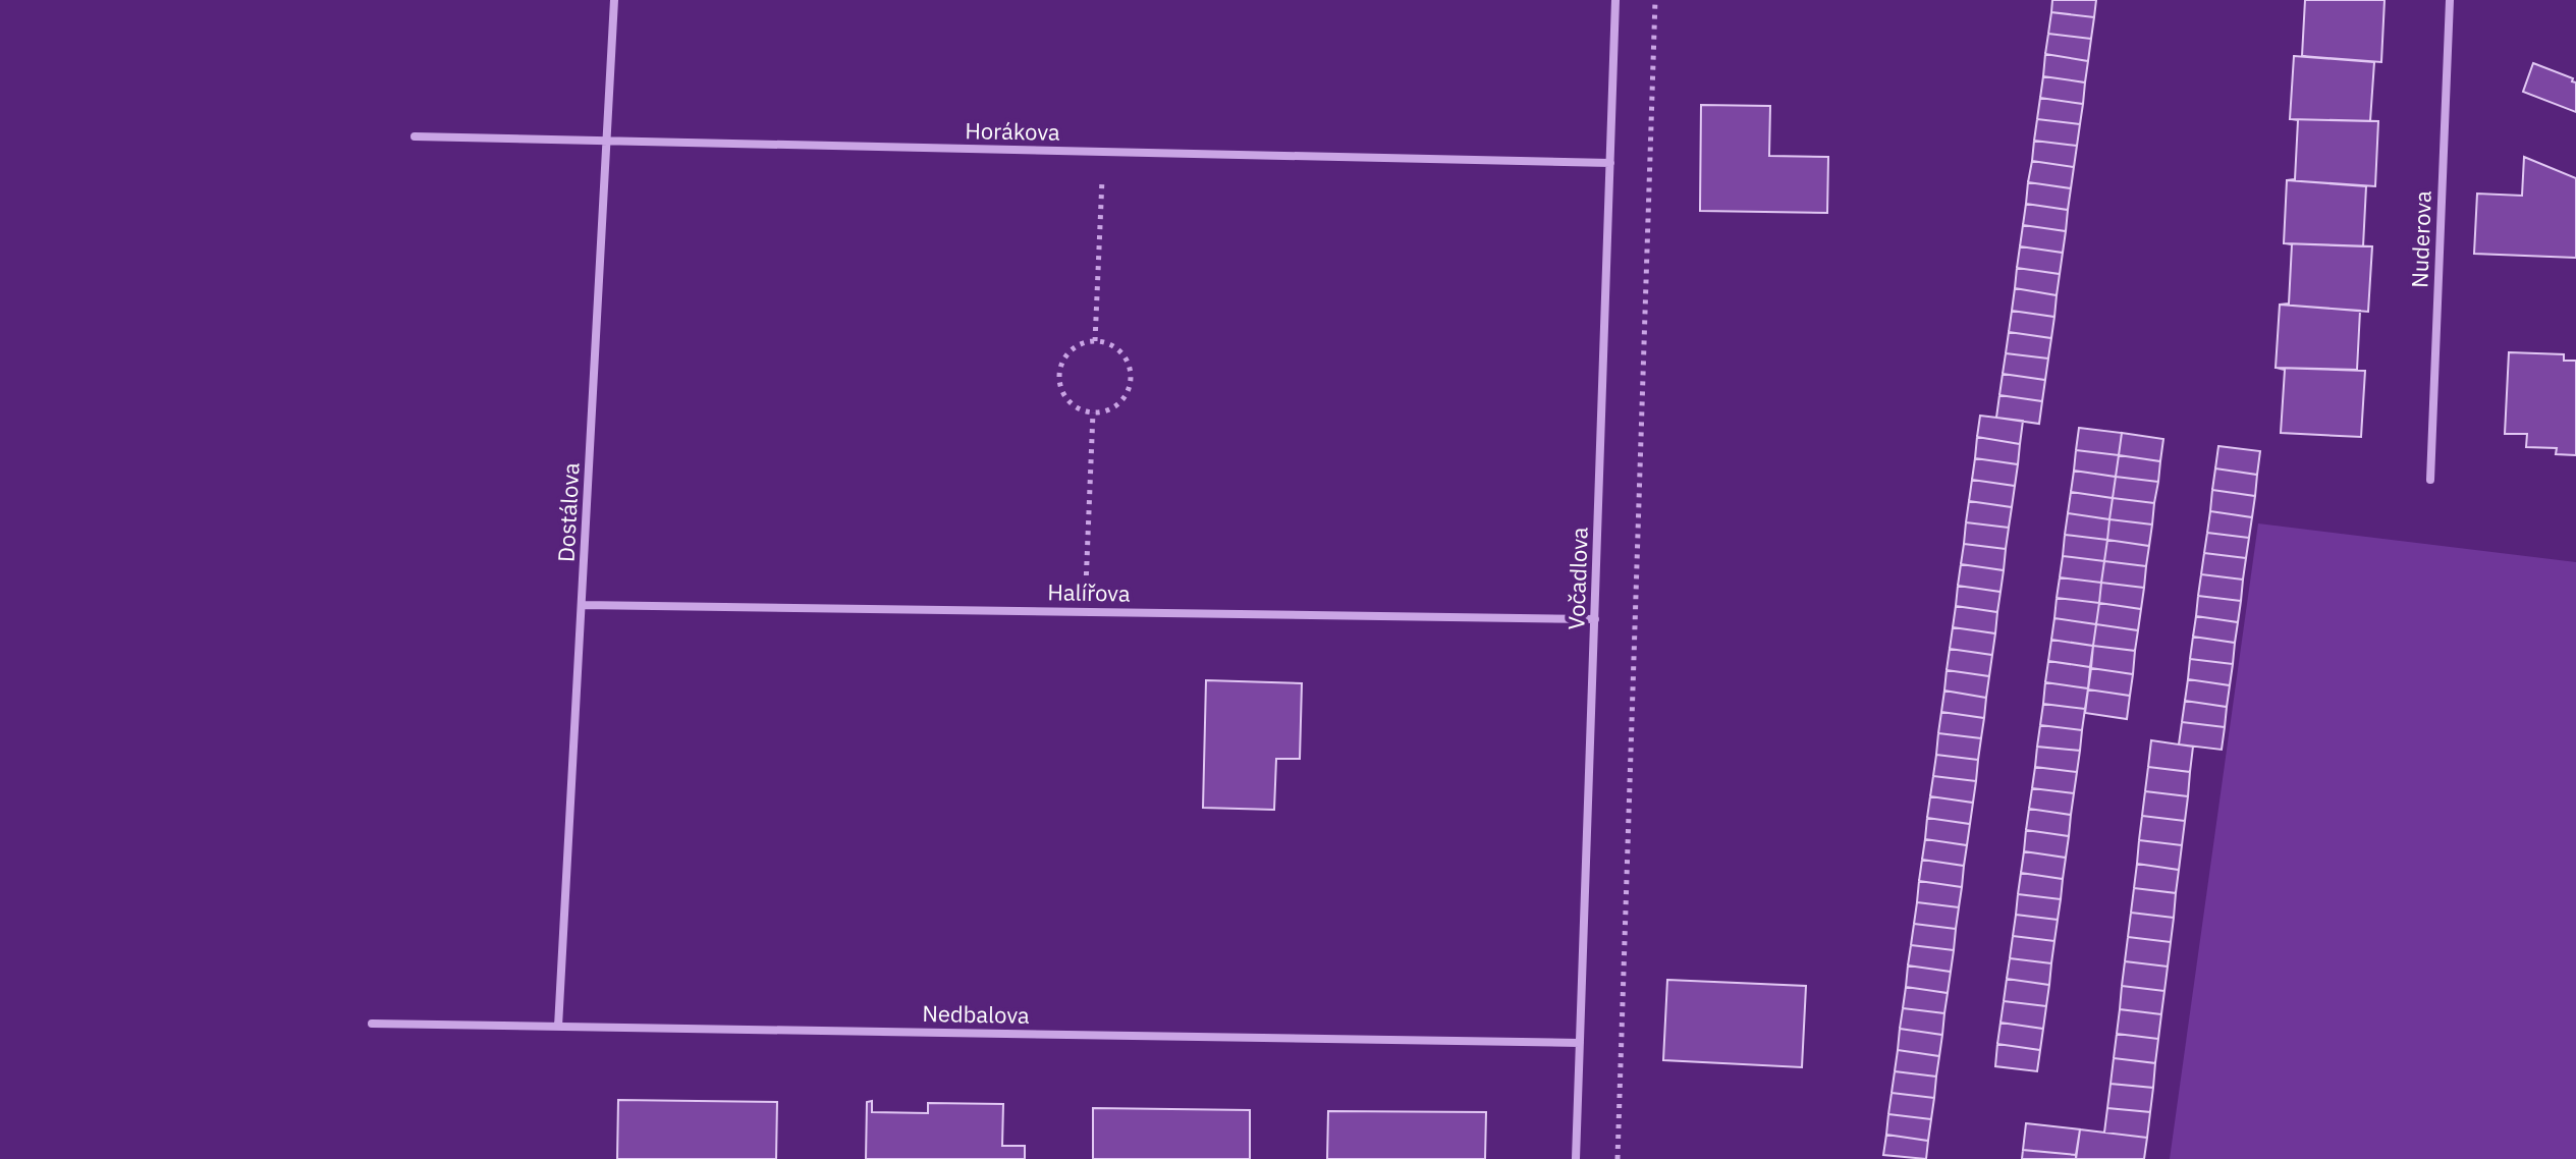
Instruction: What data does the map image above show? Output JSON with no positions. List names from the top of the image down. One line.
{"streets":{"street":["Horákova","Nuderova","Dostálova","Vočadlova","Halířova","Nedbalova"]},"crossings":[["Horákova","Dostálova"],["Horákova","Vočadlova"],["Dostálova","Halířova"],["Dostálova","Nedbalova"],["Vočadlova","Halířova"],["Vočadlova","Nedbalova"]]}
